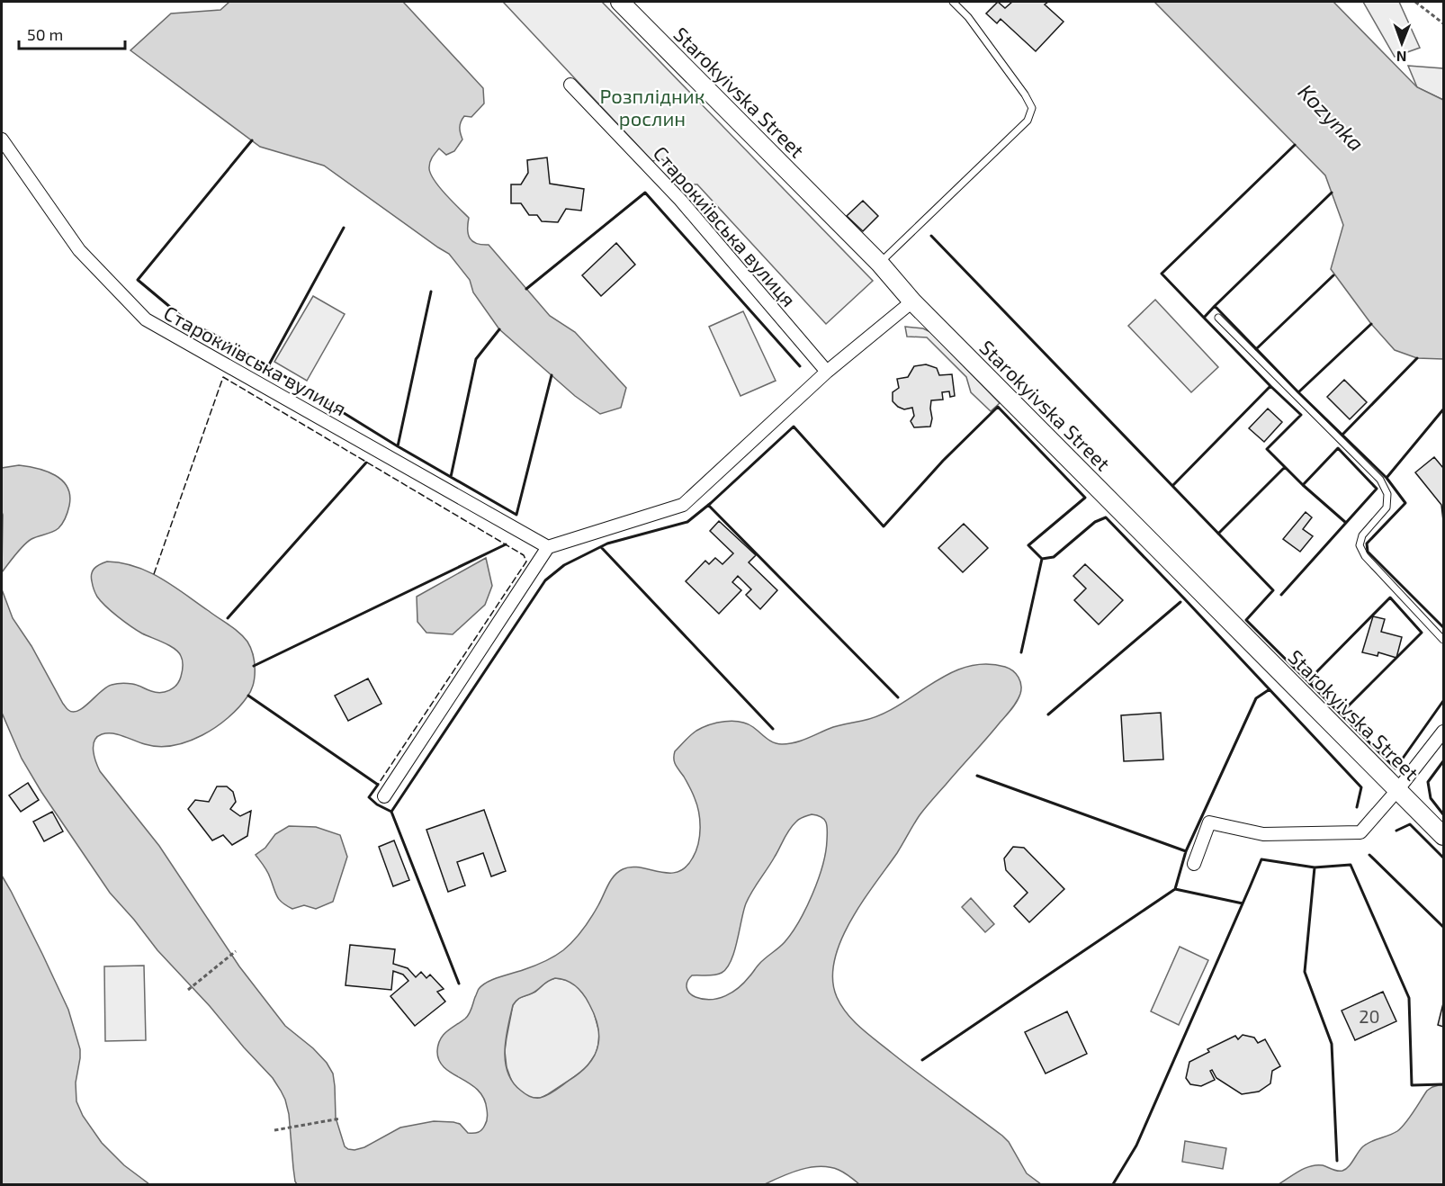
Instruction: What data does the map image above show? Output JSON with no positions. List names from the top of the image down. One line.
{"streets":{"street":["Starokyivska Street","Старокиївська вулиця"]},"water":["Kozynka"],"parks":["Розплідник рослин"],"house_numbers":["20"],"scale_bar":"50 m","north":"bottom"}
